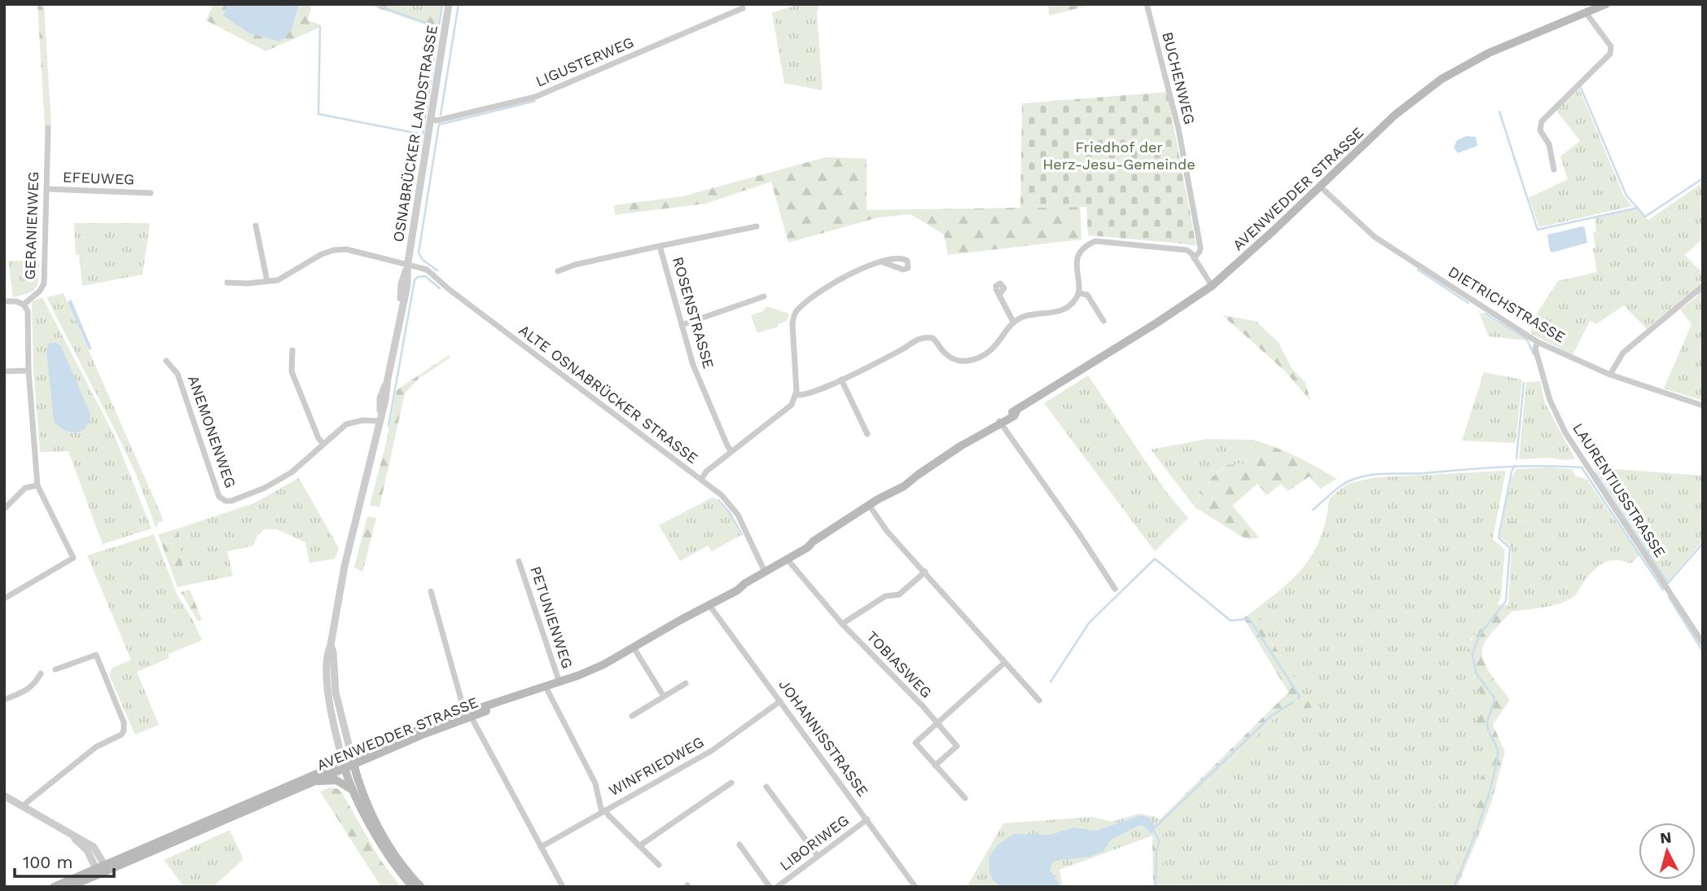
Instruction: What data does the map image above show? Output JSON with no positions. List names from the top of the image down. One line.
{"streets":{"main road":["AVENWEDDER STRASSE"],"street":["LIGUSTERWEG","BUCHENWEG","OSNABRÜCKER LANDSTRASSE","EFEUWEG","GERANIENWEG","DIETRICHSTRASSE","ROSENSTRASSE","ALTE OSNABRÜCKER STRASSE","ANEMONENWEG","LAURENTIUSSTRASSE","PETUNIENWEG","TOBIASWEG","JOHANNISSTRASSE","WINFRIEDWEG","LIBORIWEG"]},"crossings":[["LIGUSTERWEG","OSNABRÜCKER LANDSTRASSE"],["OSNABRÜCKER LANDSTRASSE","AVENWEDDER STRASSE"],["OSNABRÜCKER LANDSTRASSE","ALTE OSNABRÜCKER STRASSE"],["OSNABRÜCKER LANDSTRASSE","ANEMONENWEG"],["EFEUWEG","GERANIENWEG"],["AVENWEDDER STRASSE","DIETRICHSTRASSE"],["AVENWEDDER STRASSE","ALTE OSNABRÜCKER STRASSE"],["AVENWEDDER STRASSE","PETUNIENWEG"],["AVENWEDDER STRASSE","TOBIASWEG"],["AVENWEDDER STRASSE","JOHANNISSTRASSE"],["DIETRICHSTRASSE","LAURENTIUSSTRASSE"],["JOHANNISSTRASSE","WINFRIEDWEG"],["JOHANNISSTRASSE","LIBORIWEG"]],"parks":["Friedhof der Herz-Jesu-Gemeinde"],"scale_bar":"100 m","north":"top"}
